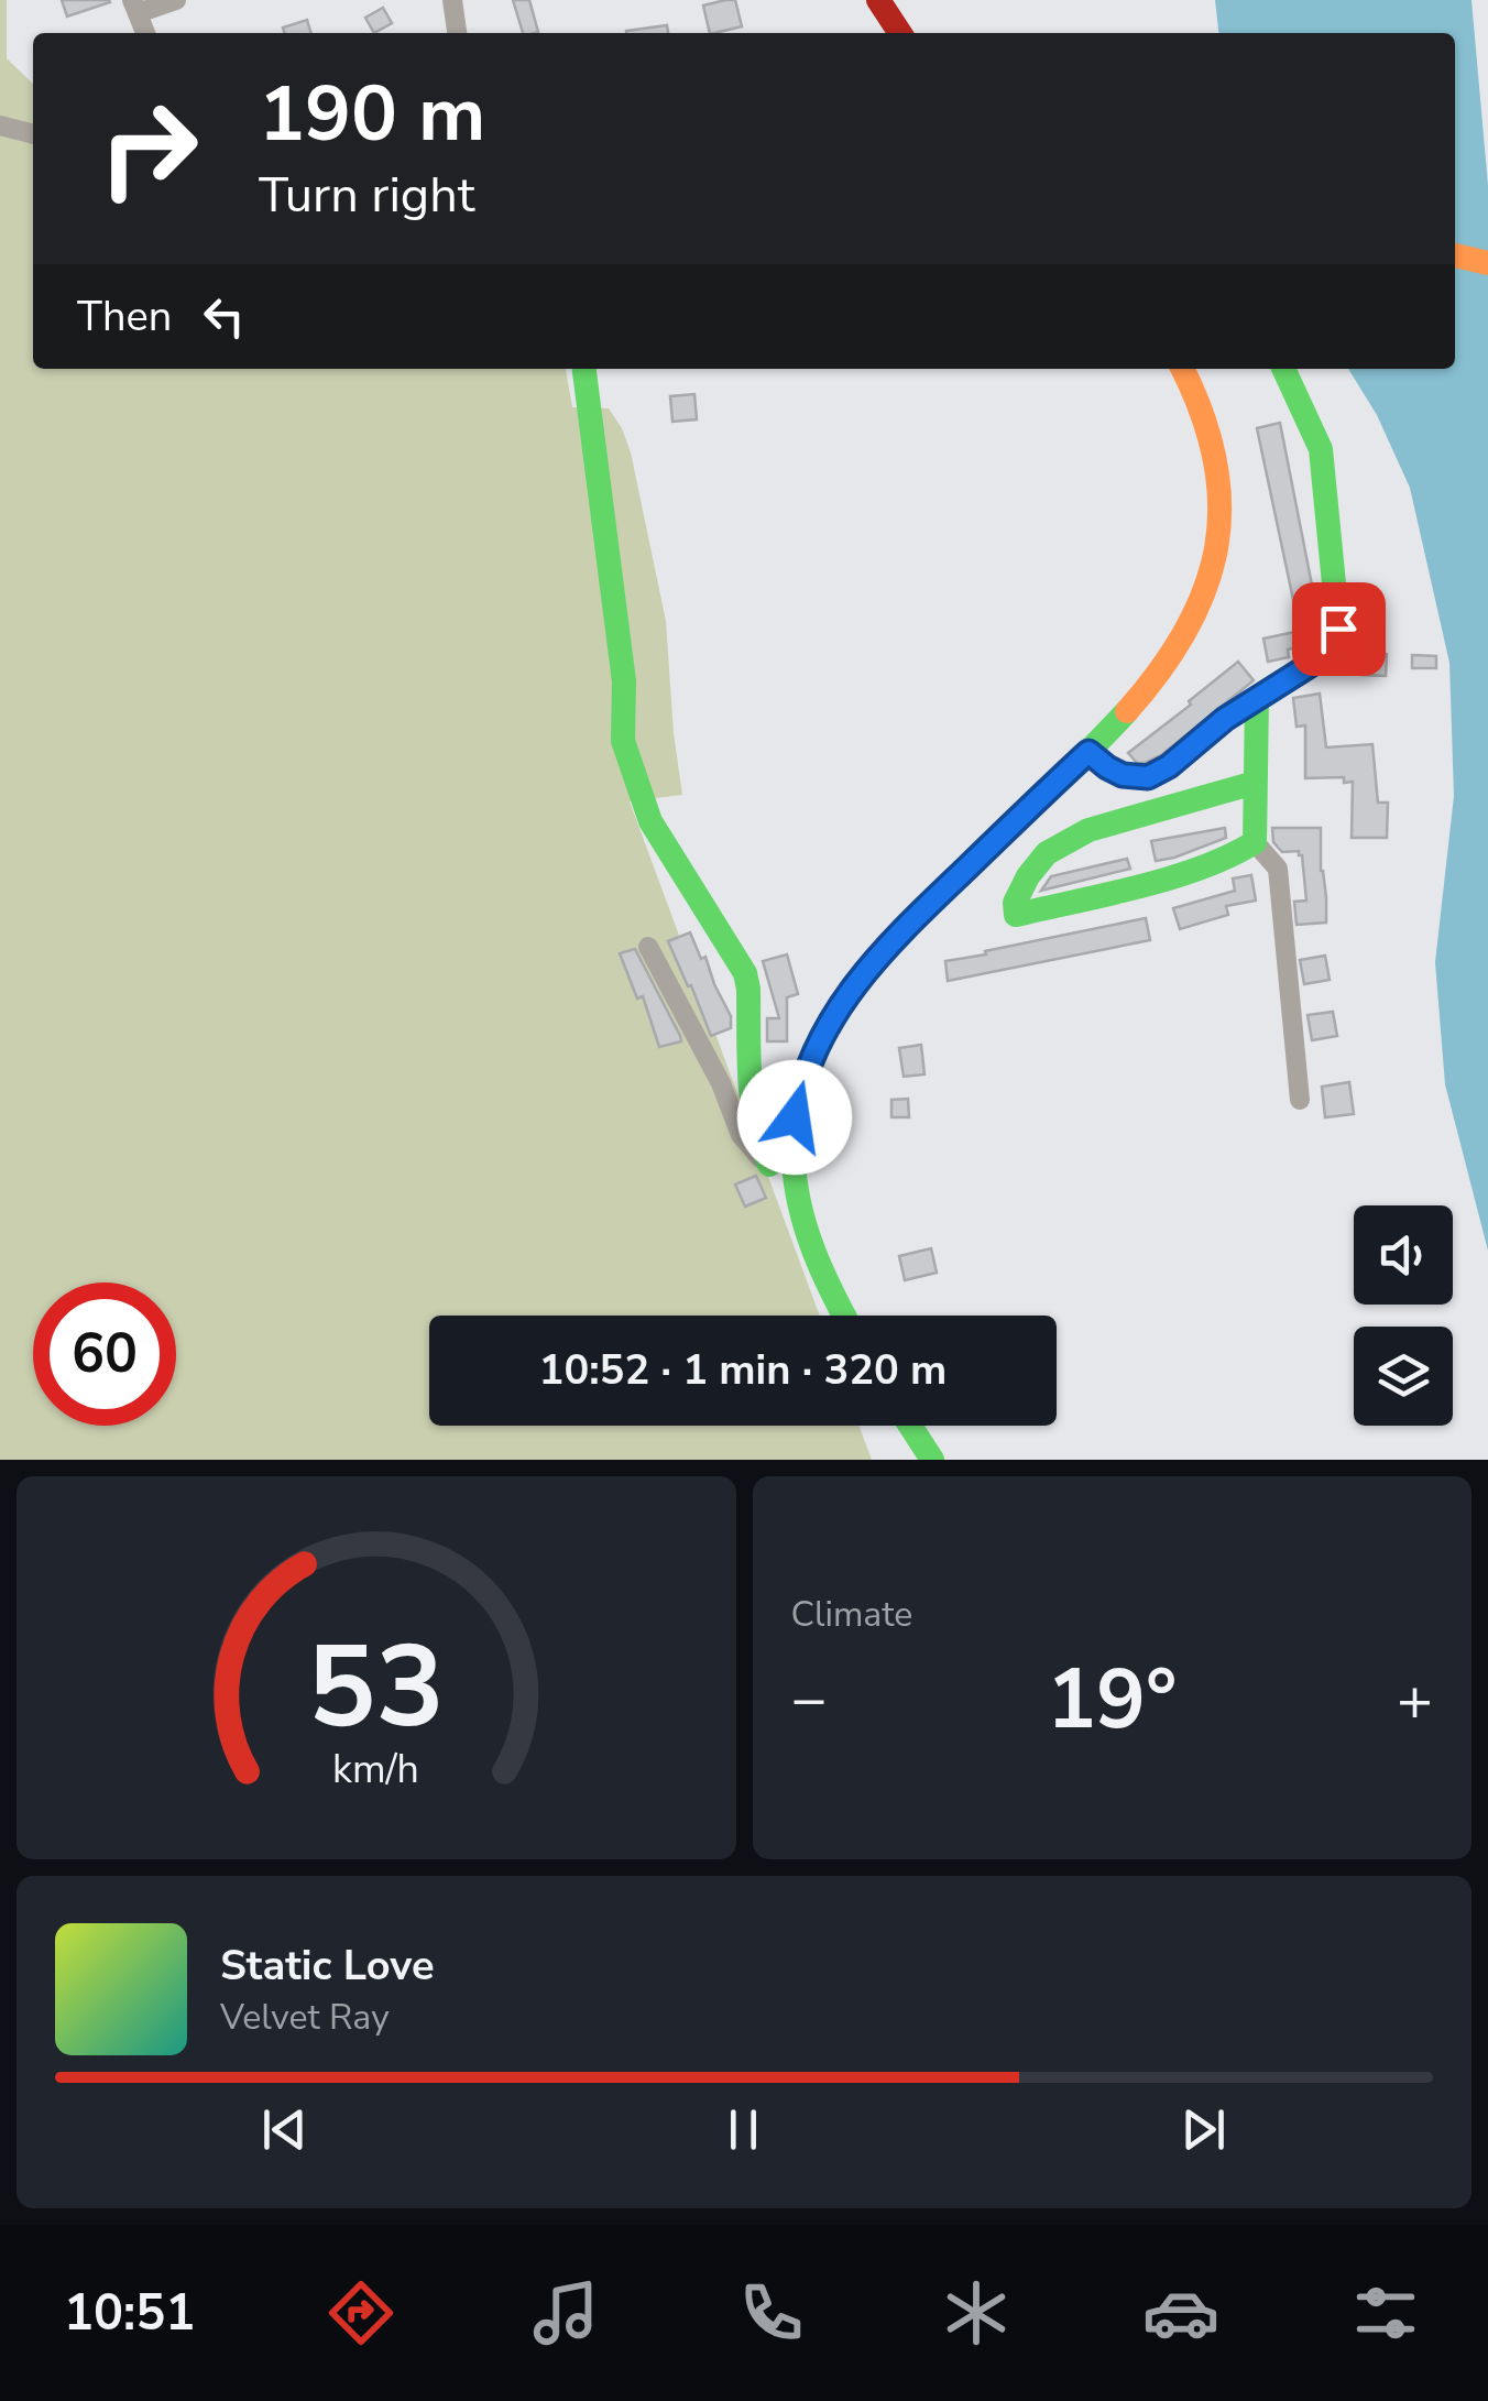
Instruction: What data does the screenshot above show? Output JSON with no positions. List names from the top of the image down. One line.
{"page":{"turn":["190 m","Turn right"],"then":"Then","limit":"60","trip":"10:52 · 1 min · 320 m","tile":"Climate","heat":["−","19°","+"],"song":["Static Love","Velvet Ray"],"tabs":"10:51","gauge":["53","km/h"]}}
